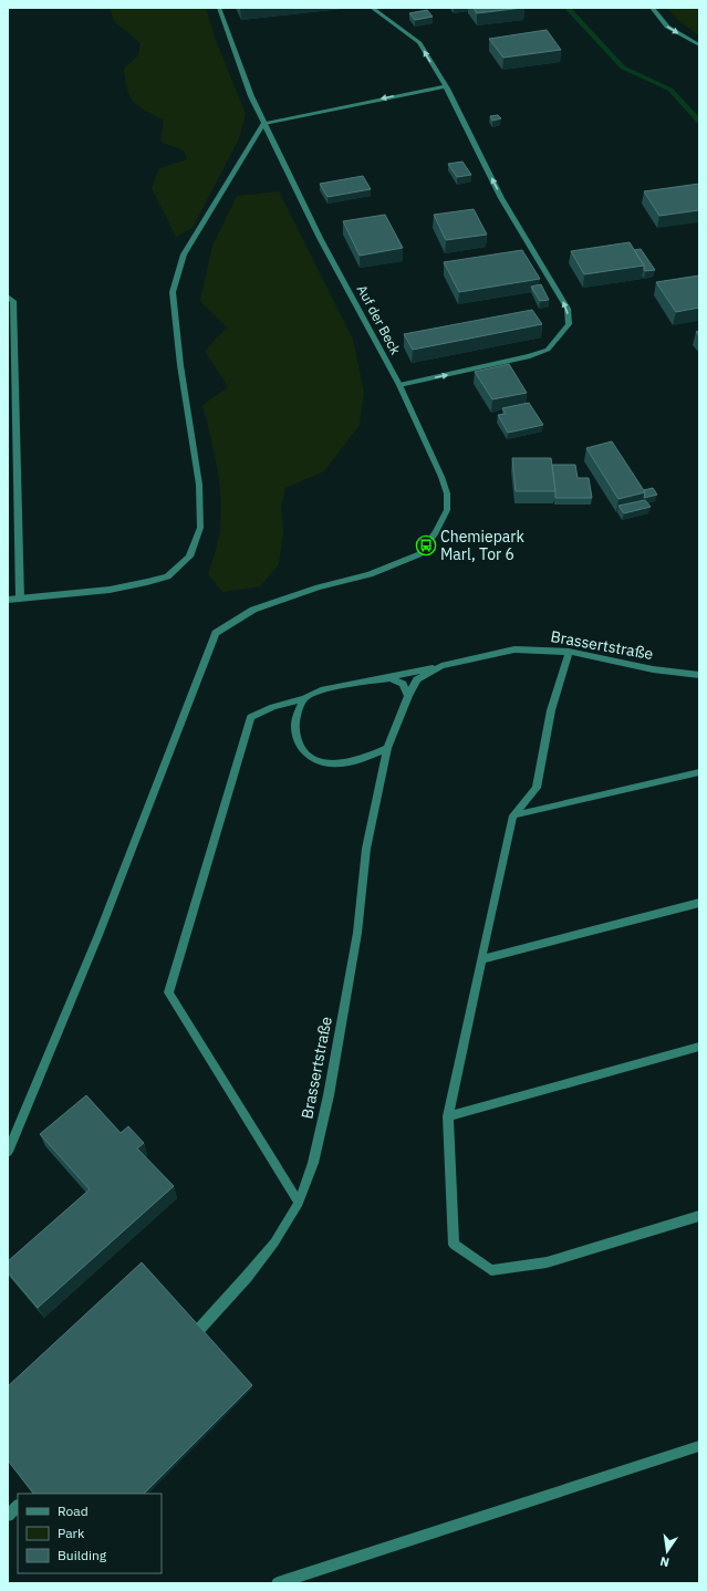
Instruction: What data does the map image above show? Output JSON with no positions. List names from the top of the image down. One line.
{"streets":{"street":["Auf der Beck","Brassertstraße"]},"places":{"bus stop":["Chemiepark Marl, Tor 6"]},"legend":["Road","Park","Building"],"north":"bottom"}
